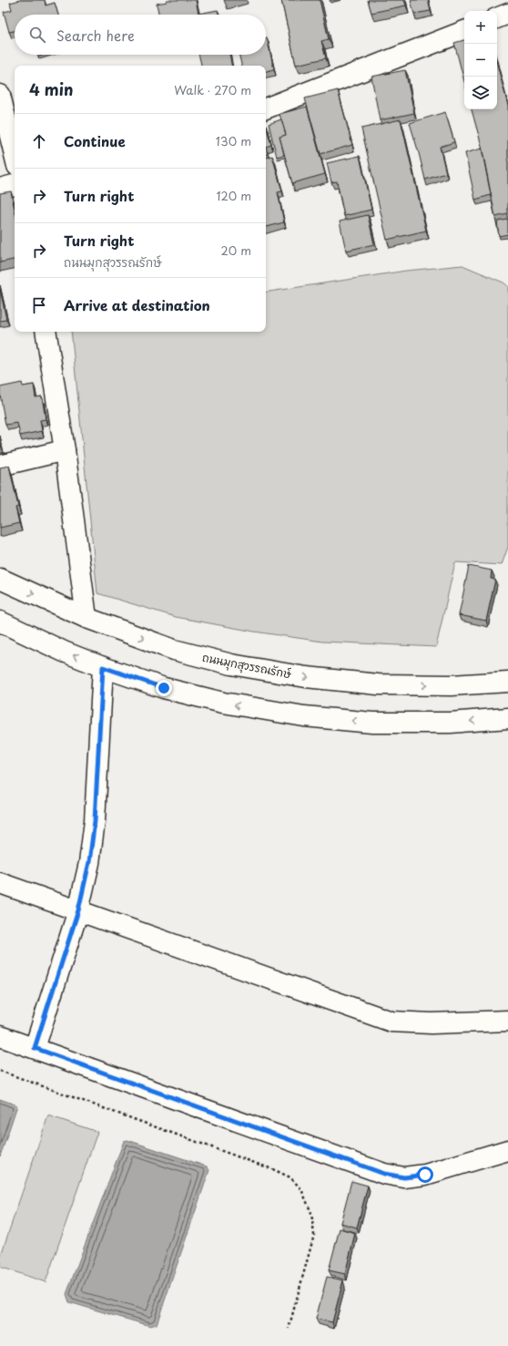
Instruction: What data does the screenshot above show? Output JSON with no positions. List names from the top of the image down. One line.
{"streets":{"street":["ถนนมุกสุวรรณรักษ์"]},"page":{"map_buttons":["+","−"],"search":"Search here","heading":["4 min","Walk · 270 m"],"list":[["Continue","130 m"],["Turn right","120 m"],["Turn right","ถนนมุกสุวรรณรักษ์","20 m"],"Arrive at destination"]}}
